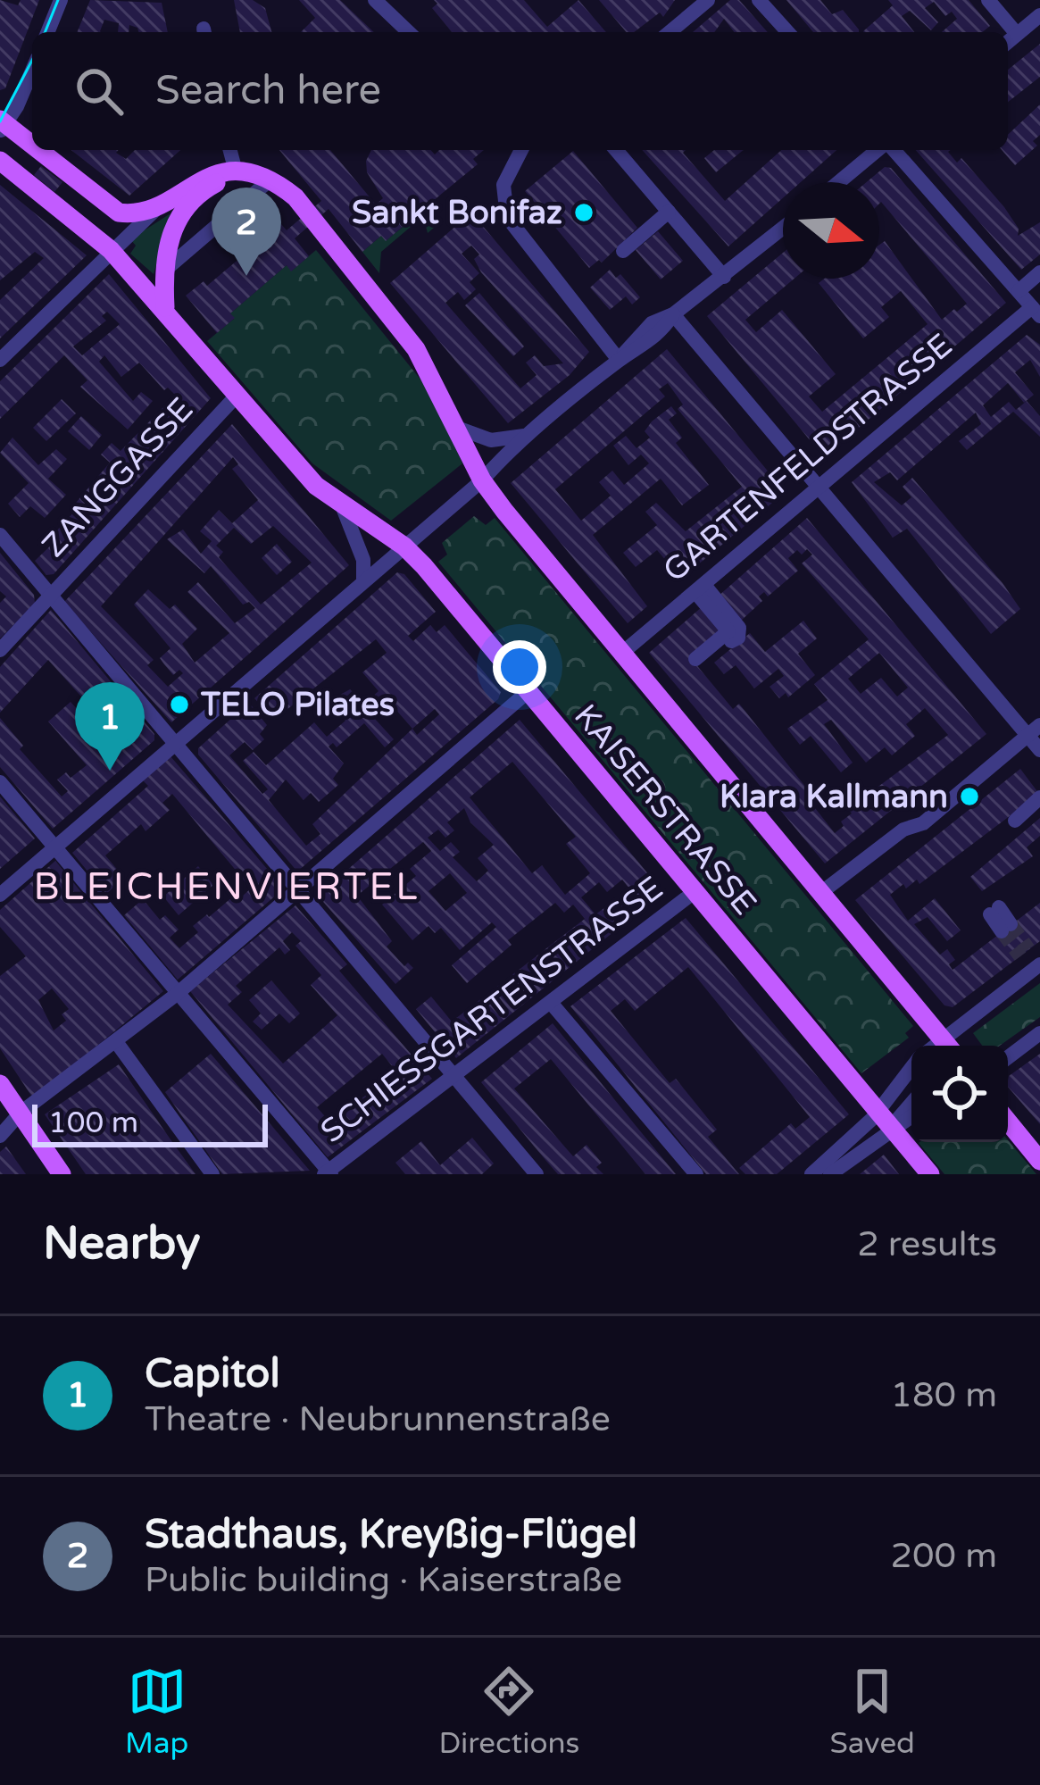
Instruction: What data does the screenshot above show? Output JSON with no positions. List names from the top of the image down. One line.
{"streets":{"main road":["KAISERSTRASSE"],"street":["GARTENFELDSTRASSE","ZANGGASSE","SCHIESSGARTENSTRASSE"]},"crossings":[["GARTENFELDSTRASSE","KAISERSTRASSE"],["ZANGGASSE","KAISERSTRASSE"],["KAISERSTRASSE","SCHIESSGARTENSTRASSE"]],"districts":["BLEICHENVIERTEL"],"places":["Sankt Bonifaz","TELO Pilates","Klara Kallmann"],"scale_bar":"100 m","north":"right","page":{"search":"Search here","pins":["2","1"],"scale":"100 m","heading":["Nearby","2 results"],"list":[{"mark":"1","name":"Capitol","note":"Theatre · Neubrunnenstraße","value":"180 m"},{"mark":"2","name":"Stadthaus, Kreyßig-Flügel","note":"Public building · Kaiserstraße","value":"200 m"}],"nav":["Map","Directions","Saved"]}}
